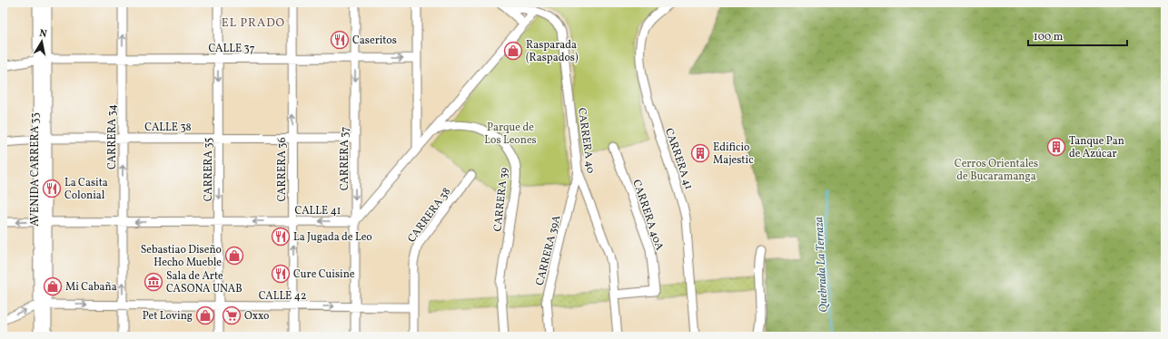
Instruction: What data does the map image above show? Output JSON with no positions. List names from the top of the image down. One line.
{"streets":{"main road":["AVENIDA CARRERA 33"],"street":["CALLE 37","CALLE 38","CARRERA 34","CARRERA 40","CARRERA 37","CARRERA 41","CARRERA 35","CARRERA 36","CARRERA 39","CALLE 41","CARRERA 38","CARRERA 40A","CARRERA 39A","CALLE 42"]},"crossings":[["CALLE 37","CARRERA 34"],["CALLE 37","CARRERA 37"],["CALLE 37","AVENIDA CARRERA 33"],["CALLE 37","CARRERA 35"],["CALLE 37","CARRERA 36"],["CALLE 38","CARRERA 34"],["CALLE 38","CARRERA 37"],["CALLE 38","AVENIDA CARRERA 33"],["CALLE 38","CARRERA 35"],["CALLE 38","CARRERA 36"],["CARRERA 34","CALLE 41"],["CARRERA 34","CALLE 42"],["CARRERA 40","CALLE 41"],["CARRERA 40","CARRERA 40A"],["CARRERA 40","CARRERA 39A"],["CARRERA 37","CALLE 41"],["CARRERA 37","CALLE 42"],["AVENIDA CARRERA 33","CALLE 41"],["AVENIDA CARRERA 33","CALLE 42"],["CARRERA 35","CALLE 41"],["CARRERA 35","CALLE 42"],["CARRERA 36","CALLE 41"],["CARRERA 36","CALLE 42"],["CARRERA 39","CALLE 41"],["CARRERA 38","CALLE 42"]],"one_way":["CARRERA 34","CARRERA 35","CARRERA 36","CALLE 41","CALLE 42"],"districts":["EL PRADO"],"water":["Quebrada La Terraza"],"parks":["Parque de Los Leones","Cerros Orientales de Bucaramanga"],"places":{"restaurant":["Caseritos","La Casita Colonial","La Jugada de Leo","Cure Cuisine"],"shop":["Rasparada (Raspados)","Sebastiao Diseño Hecho Mueble","Mi Cabaña","Pet Loving"],"building":["Tanque Pan de Azúcar","Edificio Majestic"],"museum":["Sala de Arte CASONA UNAB"],"supermarket":["Oxxo"]},"scale_bar":"100 m","north":"top"}
